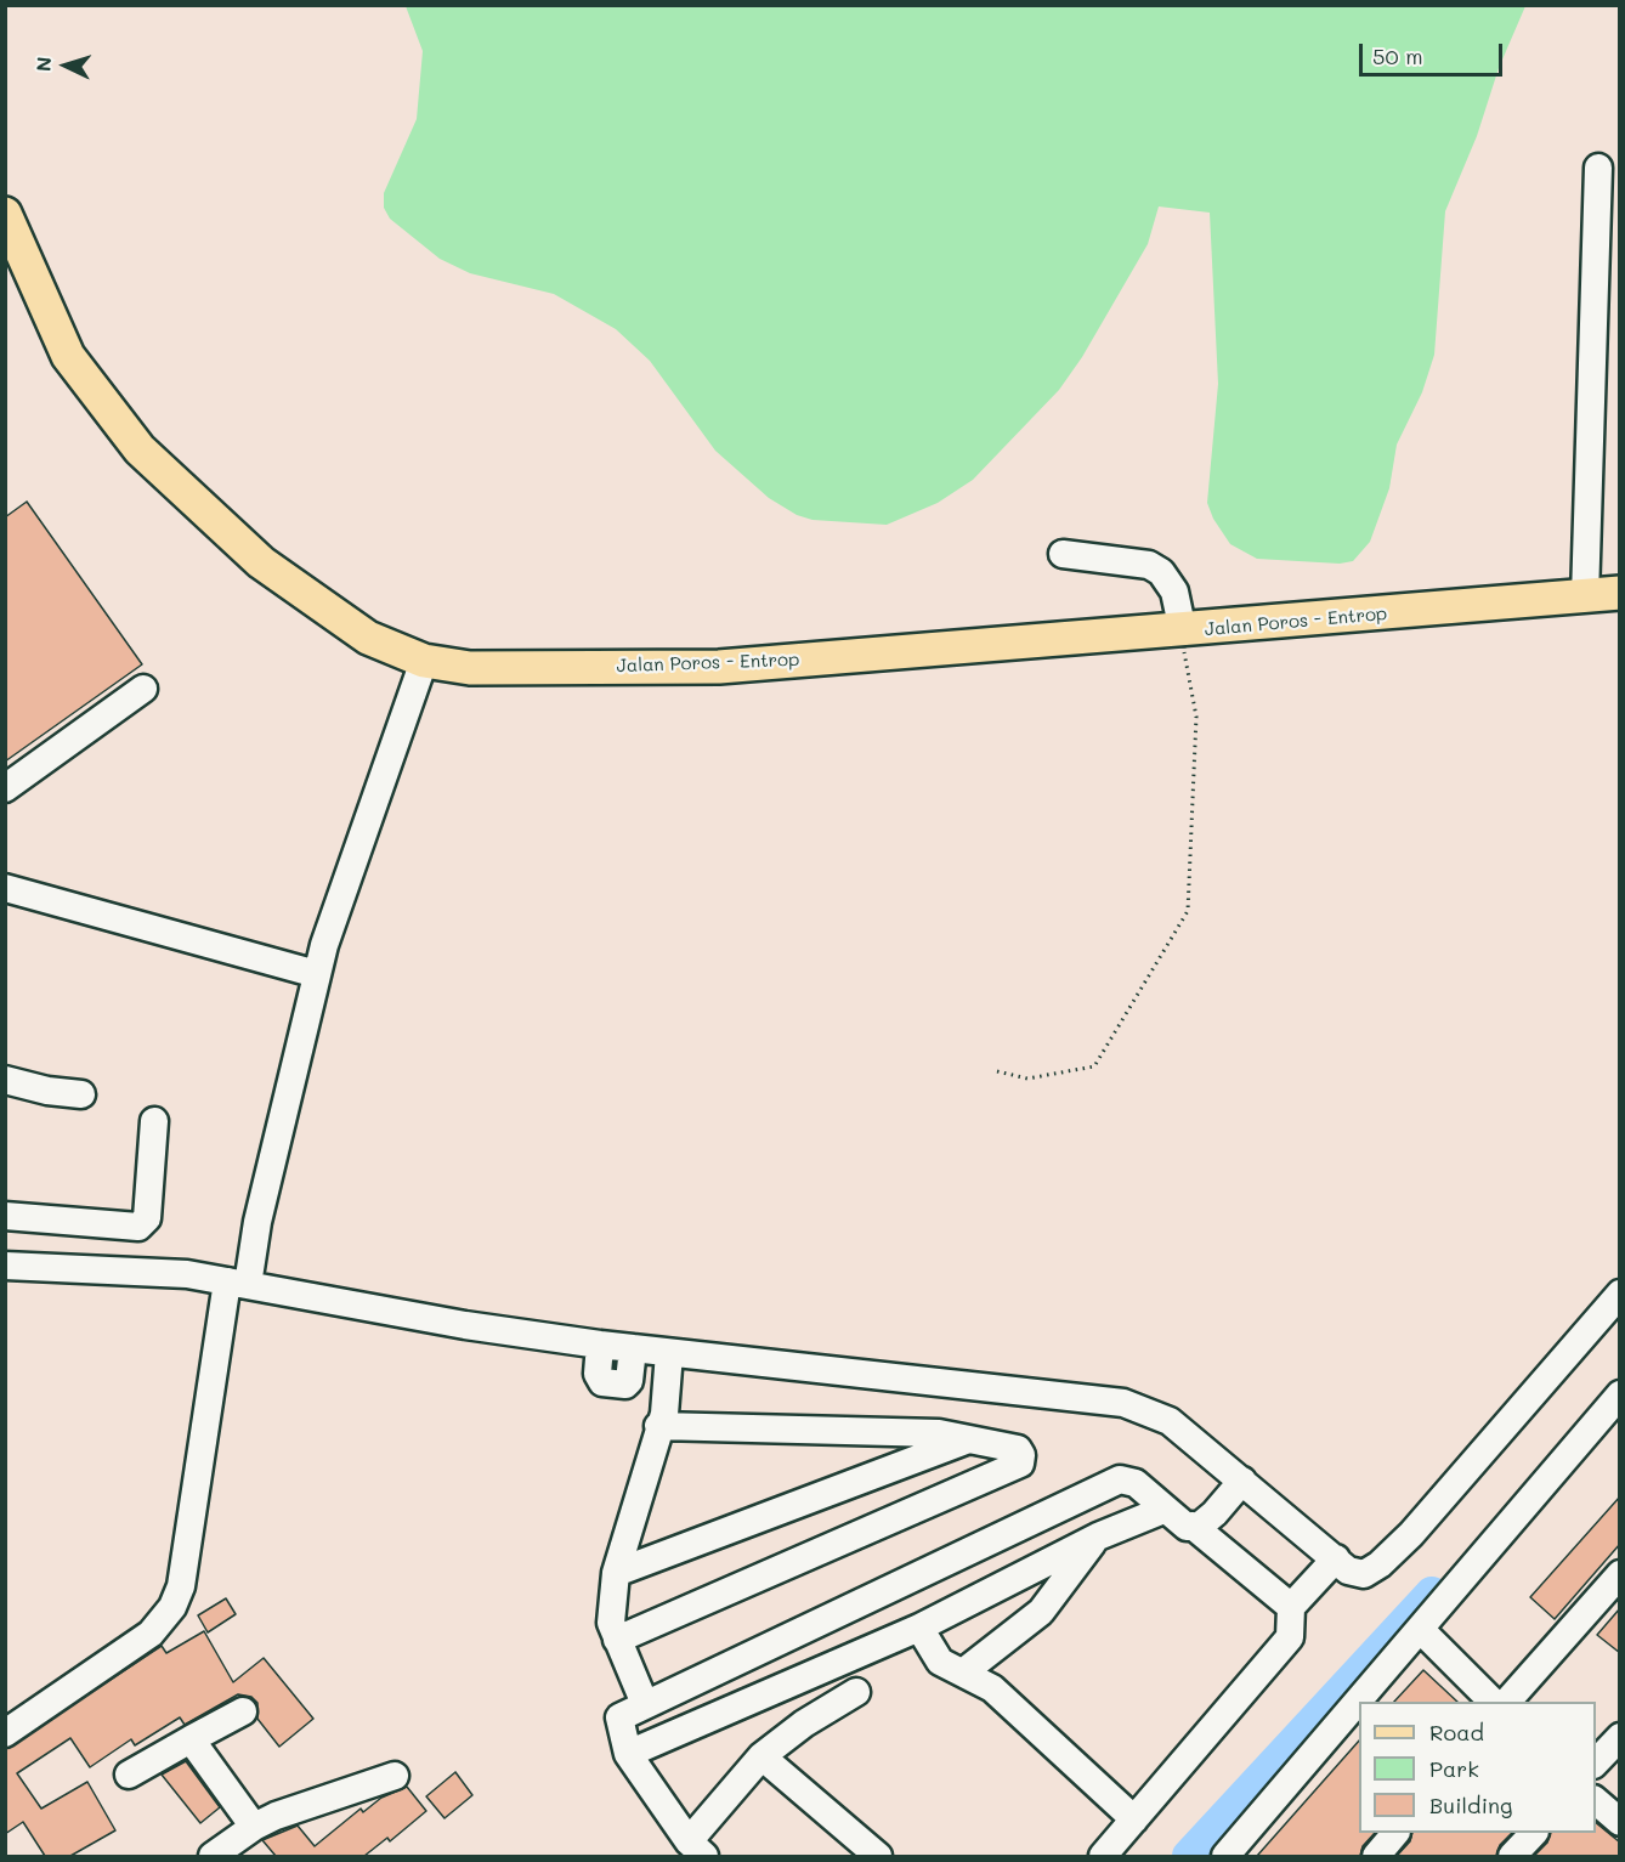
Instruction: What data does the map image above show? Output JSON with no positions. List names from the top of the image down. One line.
{"streets":{"main road":["Jalan Poros - Entrop"]},"legend":["Road","Park","Building"],"scale_bar":"50 m","north":"left"}
